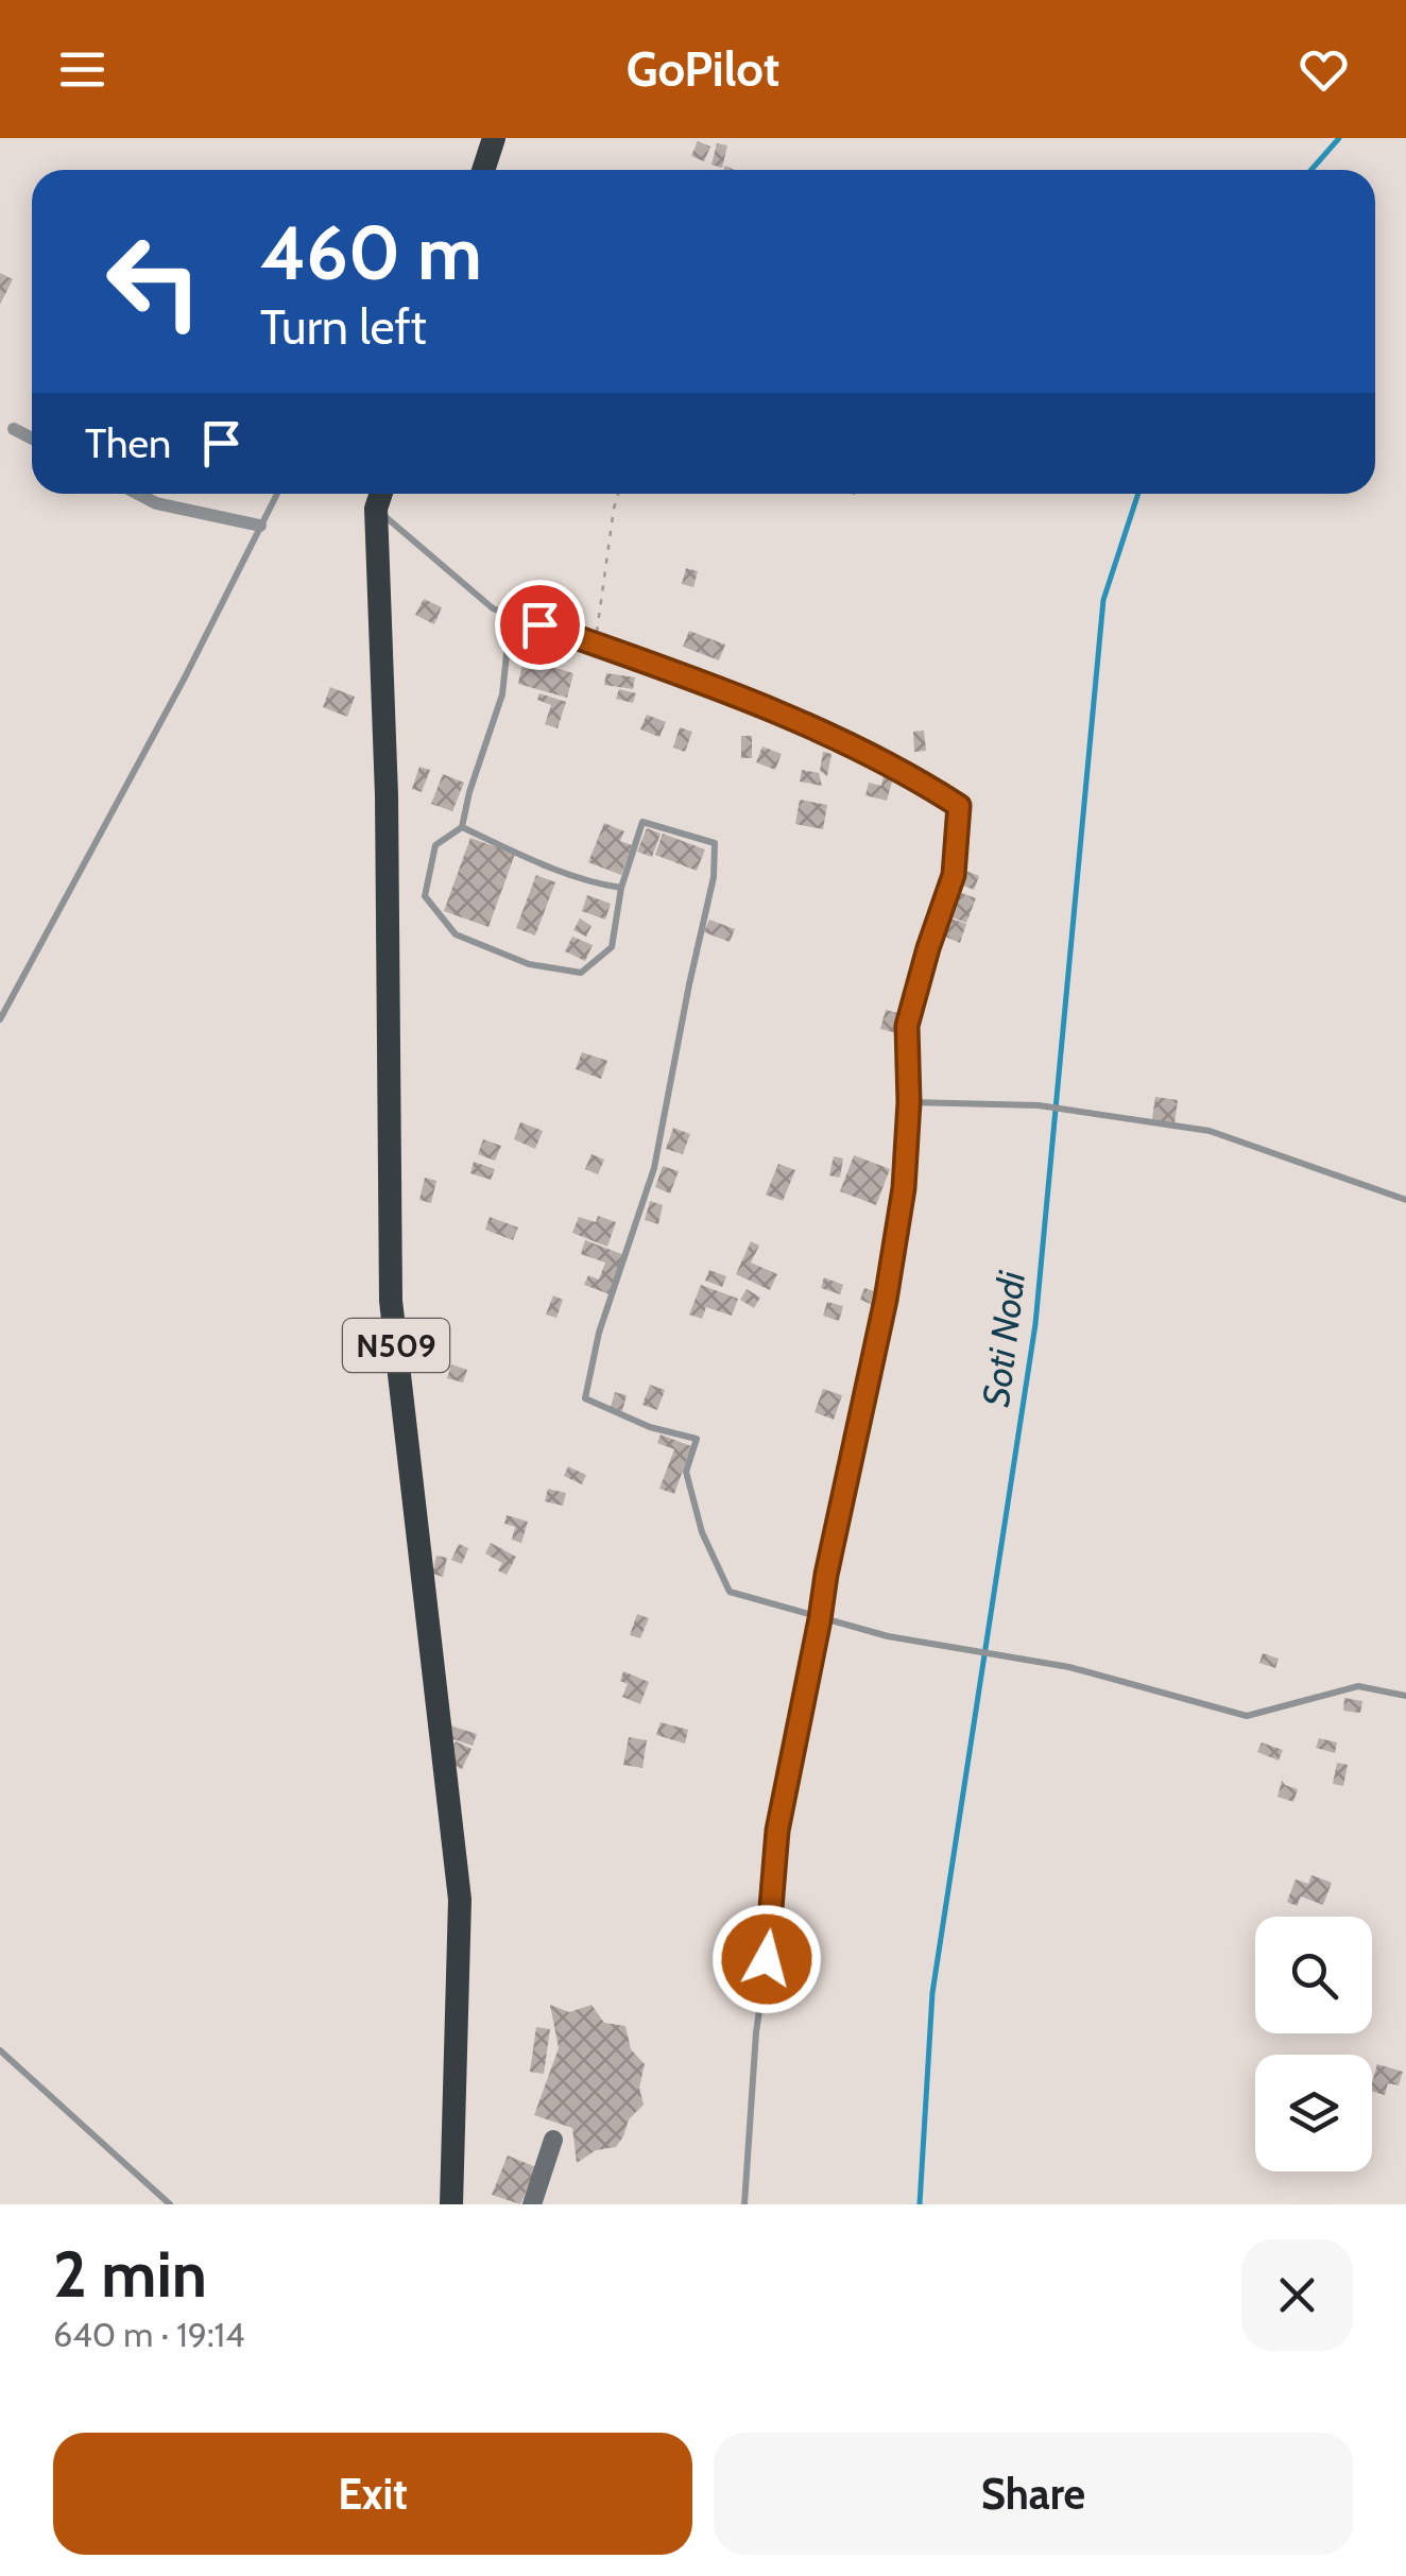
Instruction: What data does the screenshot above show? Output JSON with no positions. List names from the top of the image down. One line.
{"streets":{"highway":["N509"]},"water":["Soti Nodi"],"page":{"header":"GoPilot","turn":["460 m","Turn left"],"then":"Then","heading":["2 min","640 m · 19:14"],"buttons":["Exit","Share"]}}
